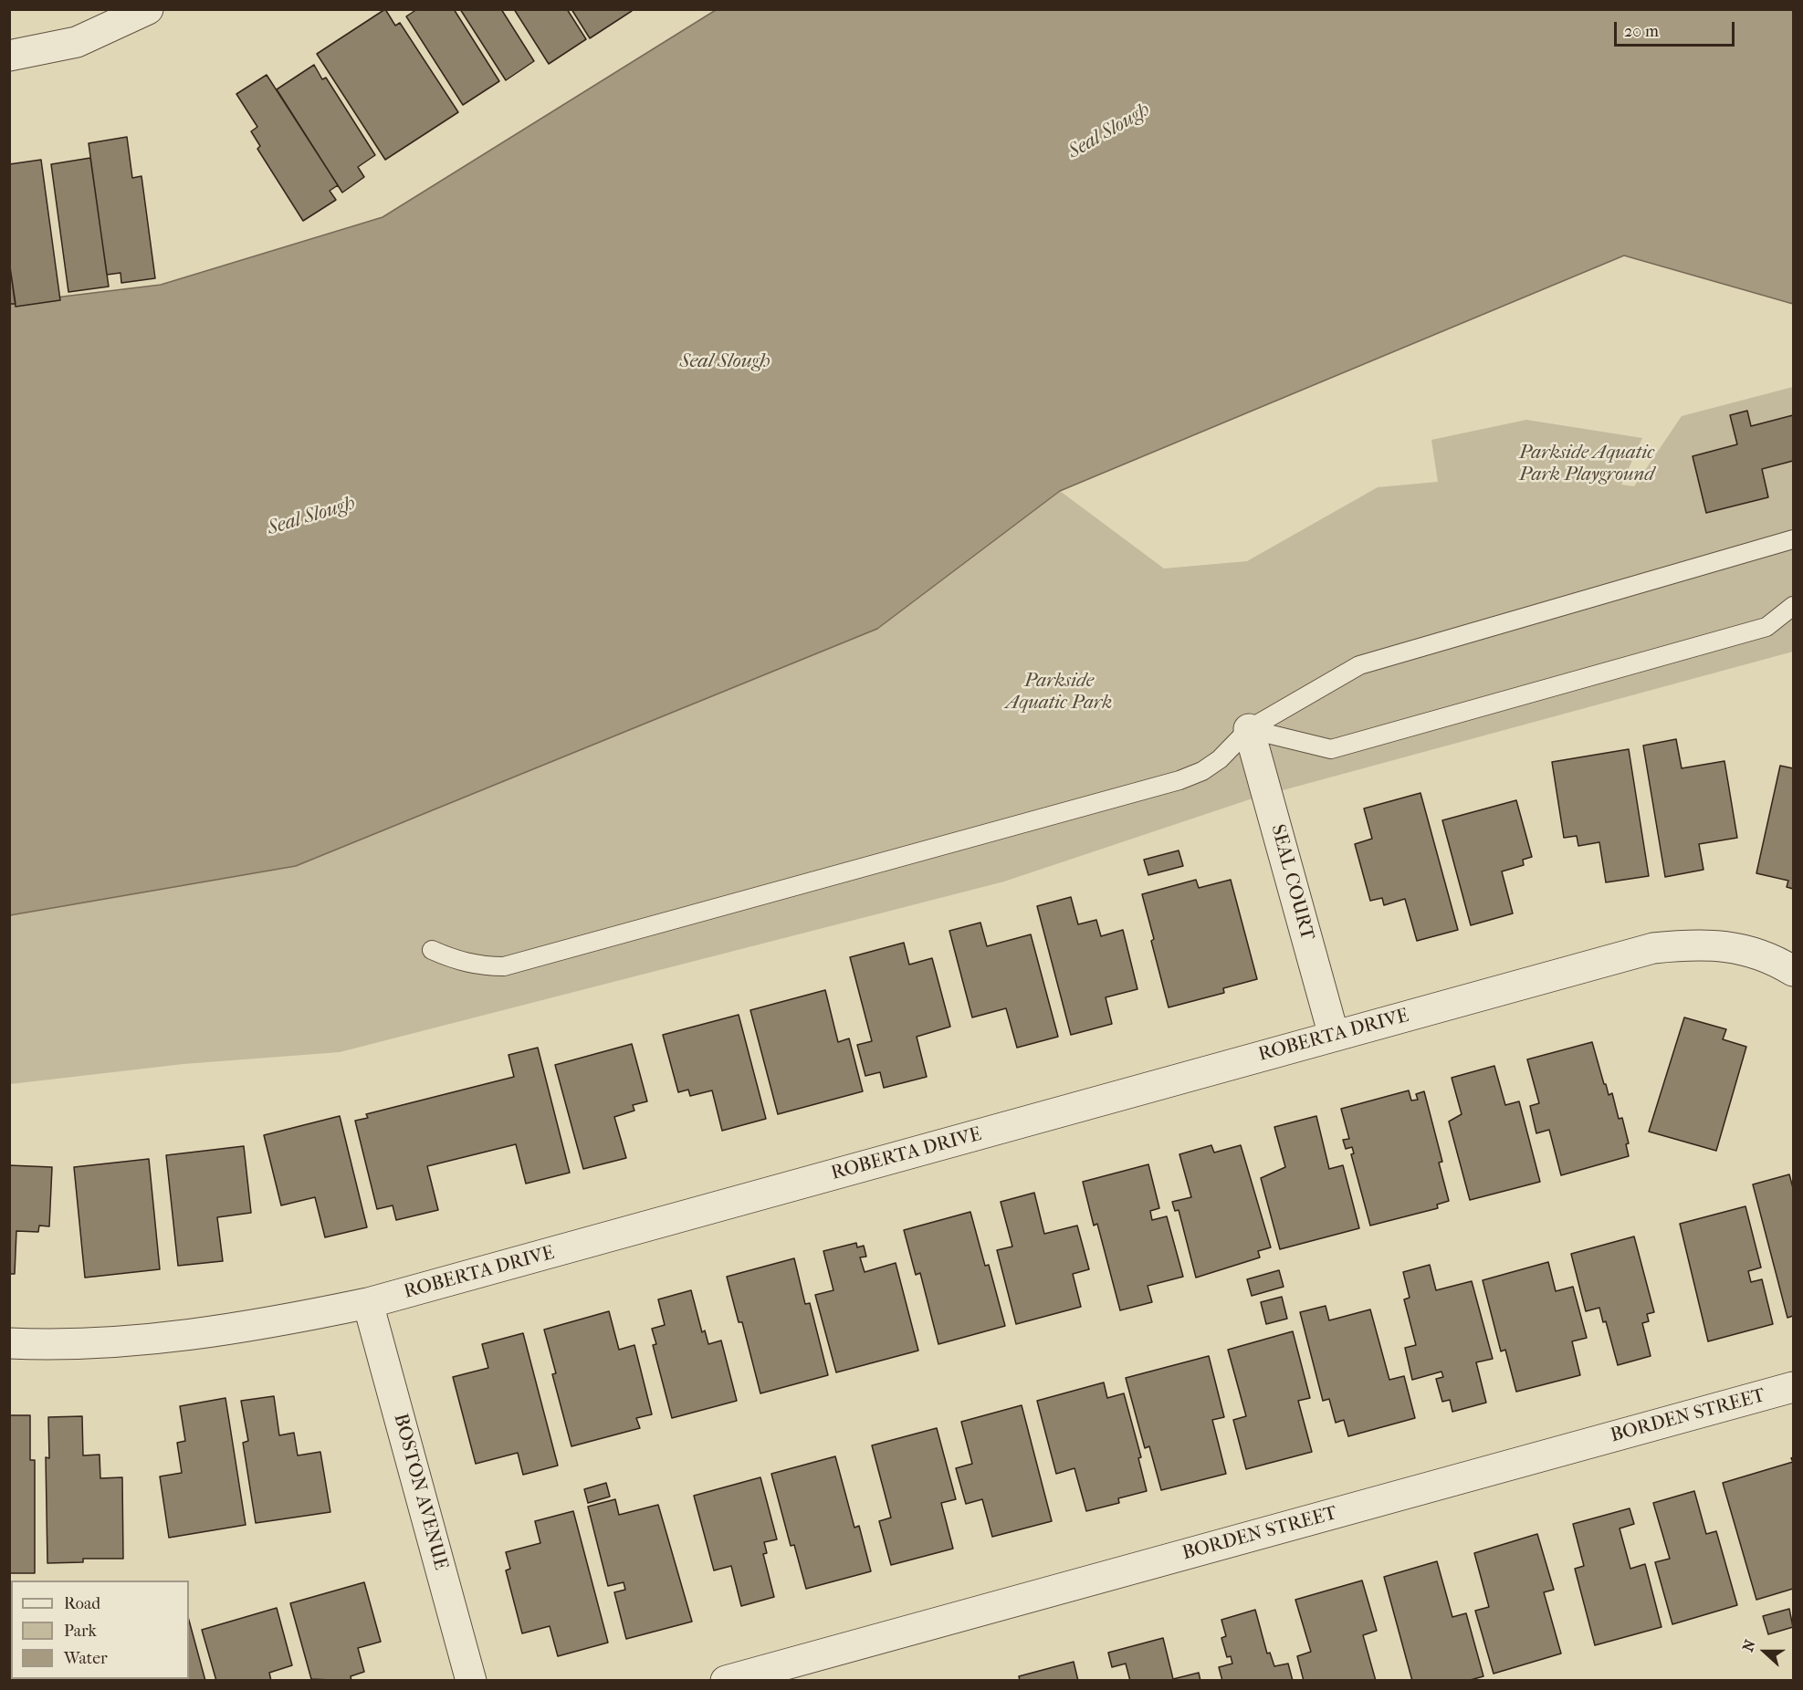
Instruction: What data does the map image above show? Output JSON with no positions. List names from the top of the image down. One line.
{"streets":{"street":["SEAL COURT","ROBERTA DRIVE","BORDEN STREET","BOSTON AVENUE"]},"crossings":[["SEAL COURT","ROBERTA DRIVE"],["ROBERTA DRIVE","BOSTON AVENUE"]],"water":["Seal Slough"],"parks":["Parkside Aquatic Park Playground","Parkside Aquatic Park"],"legend":["Road","Park","Water"],"scale_bar":"20 m","north":"left"}
